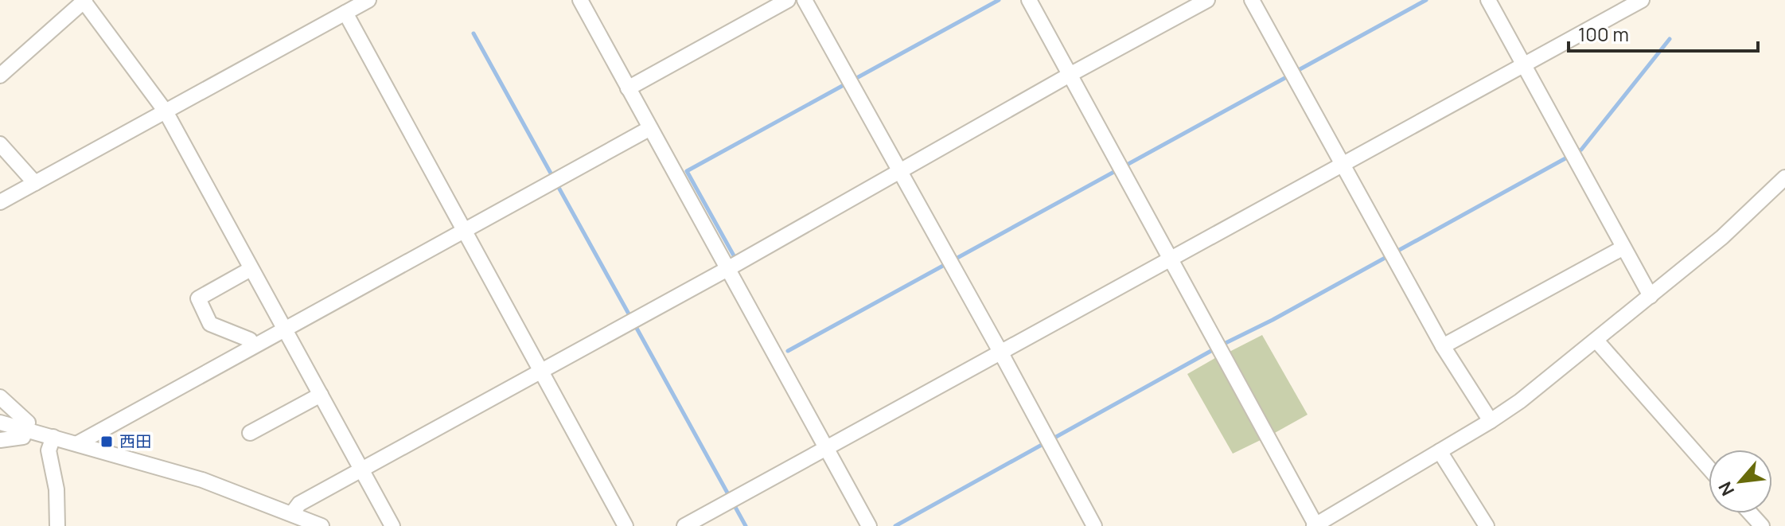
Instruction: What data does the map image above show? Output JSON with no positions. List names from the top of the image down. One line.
{"places":{"transit":["西田"]},"scale_bar":"100 m","north":"bottom left"}
